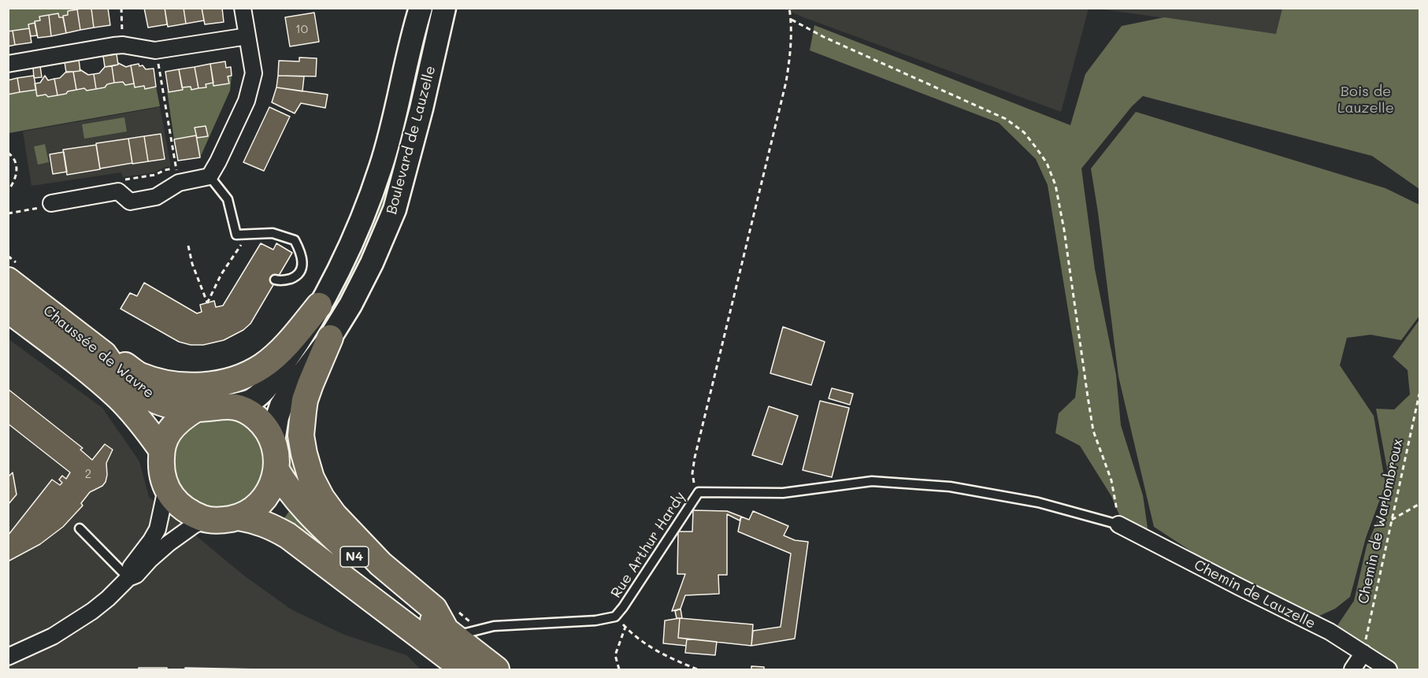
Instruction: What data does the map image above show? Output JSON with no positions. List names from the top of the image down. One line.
{"streets":{"main road":["Boulevard de Lauzelle","Chaussée de Wavre","N4"],"street":["Chemin de Lauzelle"],"lane":["Rue Arthur Hardy"],"path":["Chemin de Warlombroux"]},"crossings":[["Boulevard de Lauzelle","Chaussée de Wavre"],["Chaussée de Wavre","Rue Arthur Hardy"],["Chemin de Warlombroux","Chemin de Lauzelle"],["Rue Arthur Hardy","Chemin de Lauzelle"]],"parks":["Bois de Lauzelle"],"house_numbers":["10","2"]}
